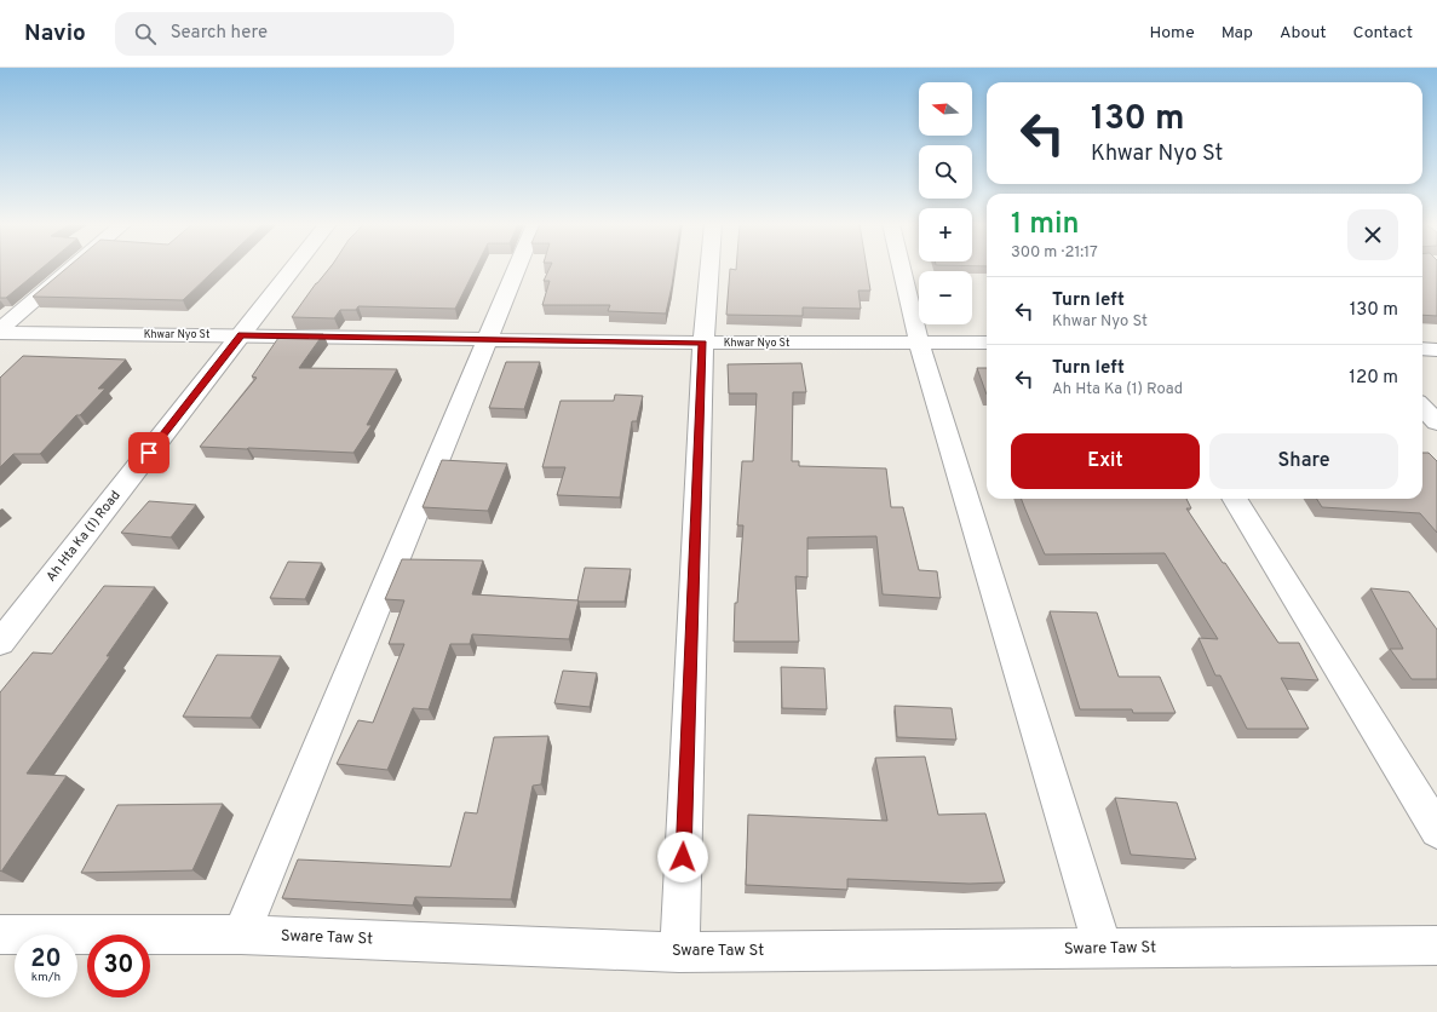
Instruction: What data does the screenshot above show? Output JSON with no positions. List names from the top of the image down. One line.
{"streets":{"street":["Khwar Nyo St","Ah Hta Ka (1) Road","Sware Taw St"]},"crossings":[["Khwar Nyo St","Ah Hta Ka (1) Road"]],"north":"left","page":{"header":"Navio","search":"Search here","nav":["Home","Map","About","Contact"],"map_buttons":["+","−"],"turn":["130 m","Khwar Nyo St"],"heading":["1 min","300 m · 21:17"],"list":[{"name":"Turn left","note":"Khwar Nyo St","value":"130 m"},{"name":"Turn left","note":"Ah Hta Ka (1) Road","value":"120 m"}],"buttons":["Exit","Share"],"speed":"20 km/h","limit":"30"}}
